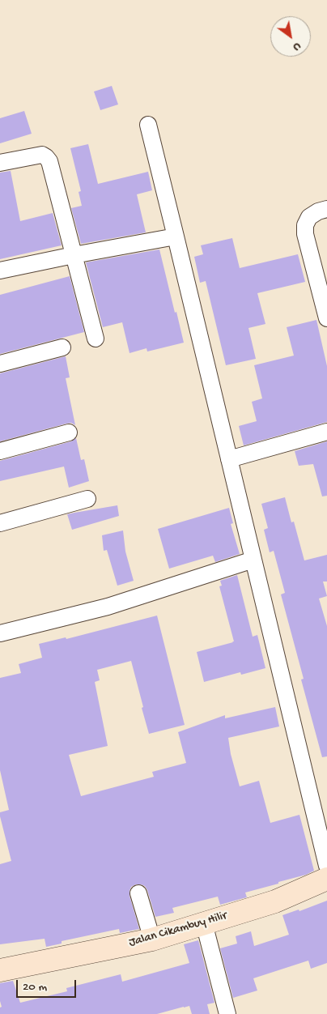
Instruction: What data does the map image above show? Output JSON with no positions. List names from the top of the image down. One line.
{"streets":{"street":["Jalan Cikambuy Hilir"]},"scale_bar":"20 m","north":"bottom right"}
